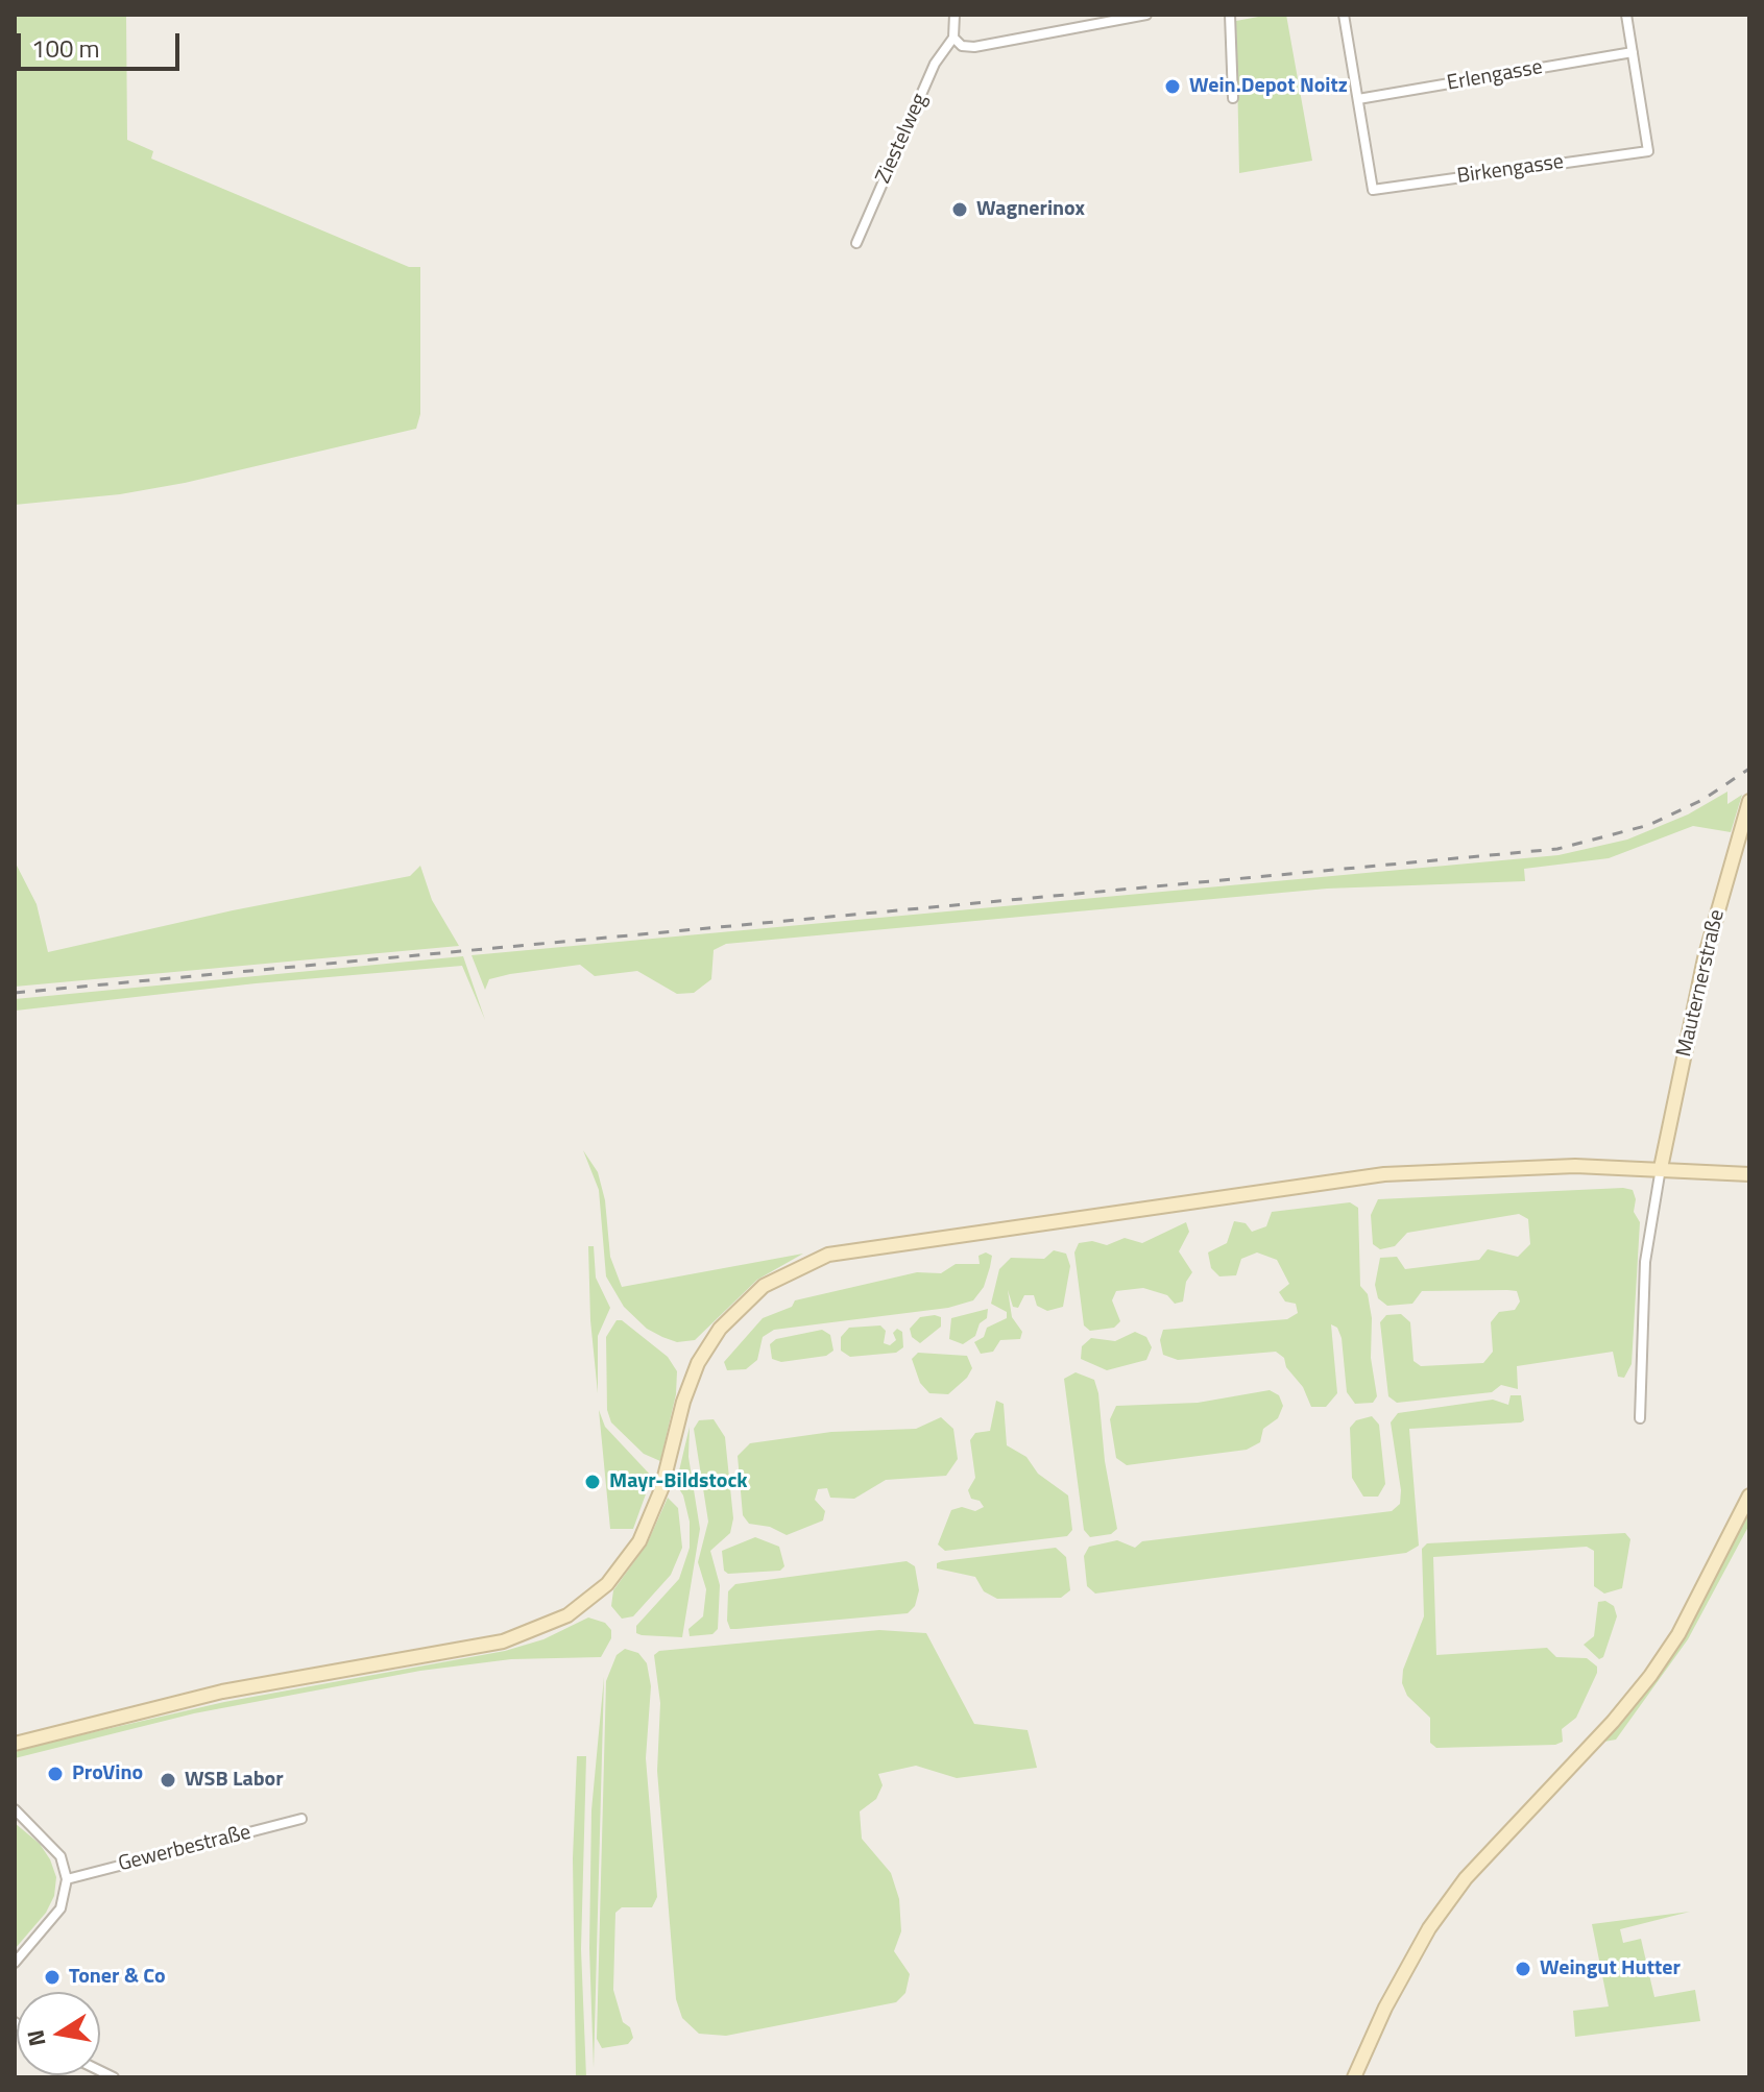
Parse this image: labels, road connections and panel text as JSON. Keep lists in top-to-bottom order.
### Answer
{
  "streets": {
    "main road": ["Mauternerstraße"],
    "street": [
      "Erlengasse",
      "Ziestelweg",
      "Birkengasse",
      "Gewerbestraße"
    ]
  },
  "crossings": [
    ["Erlengasse", "Birkengasse"]
  ],
  "places": [
    "Wein.Depot Noitz",
    "Wagnerinox",
    "Mayr-Bildstock",
    "ProVino",
    "WSB Labor",
    "Weingut Hutter",
    "Toner & Co"
  ],
  "scale_bar": "100 m",
  "north": "left"
}
